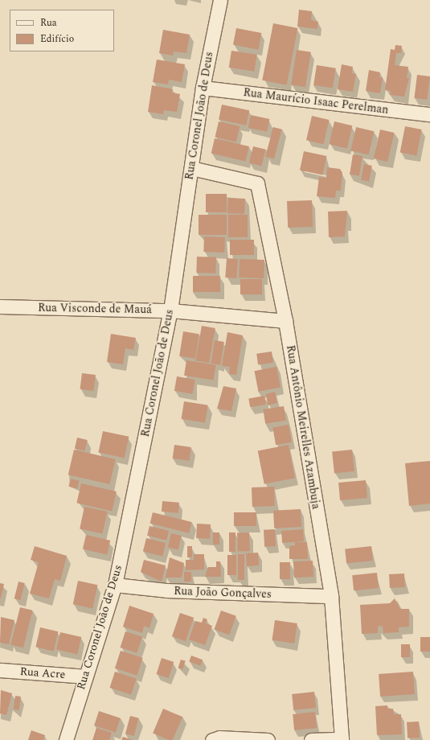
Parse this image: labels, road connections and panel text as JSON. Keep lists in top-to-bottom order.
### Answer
{
  "streets": {
    "street": [
      "Rua Maurício Isaac Perelman",
      "Rua Coronel João de Deus",
      "Rua Visconde de Mauá",
      "Rua Antônio Meirelles Azambuja",
      "Rua João Gonçalves",
      "Rua Acre"
    ]
  },
  "crossings": [
    ["Rua Maurício Isaac Perelman", "Rua Coronel João de Deus"],
    ["Rua Coronel João de Deus", "Rua Visconde de Mauá"],
    ["Rua Coronel João de Deus", "Rua Antônio Meirelles Azambuja"],
    ["Rua Coronel João de Deus", "Rua João Gonçalves"],
    ["Rua Coronel João de Deus", "Rua Acre"],
    ["Rua Visconde de Mauá", "Rua Antônio Meirelles Azambuja"],
    ["Rua Antônio Meirelles Azambuja", "Rua João Gonçalves"]
  ],
  "legend": ["Rua", "Edifício"]
}
